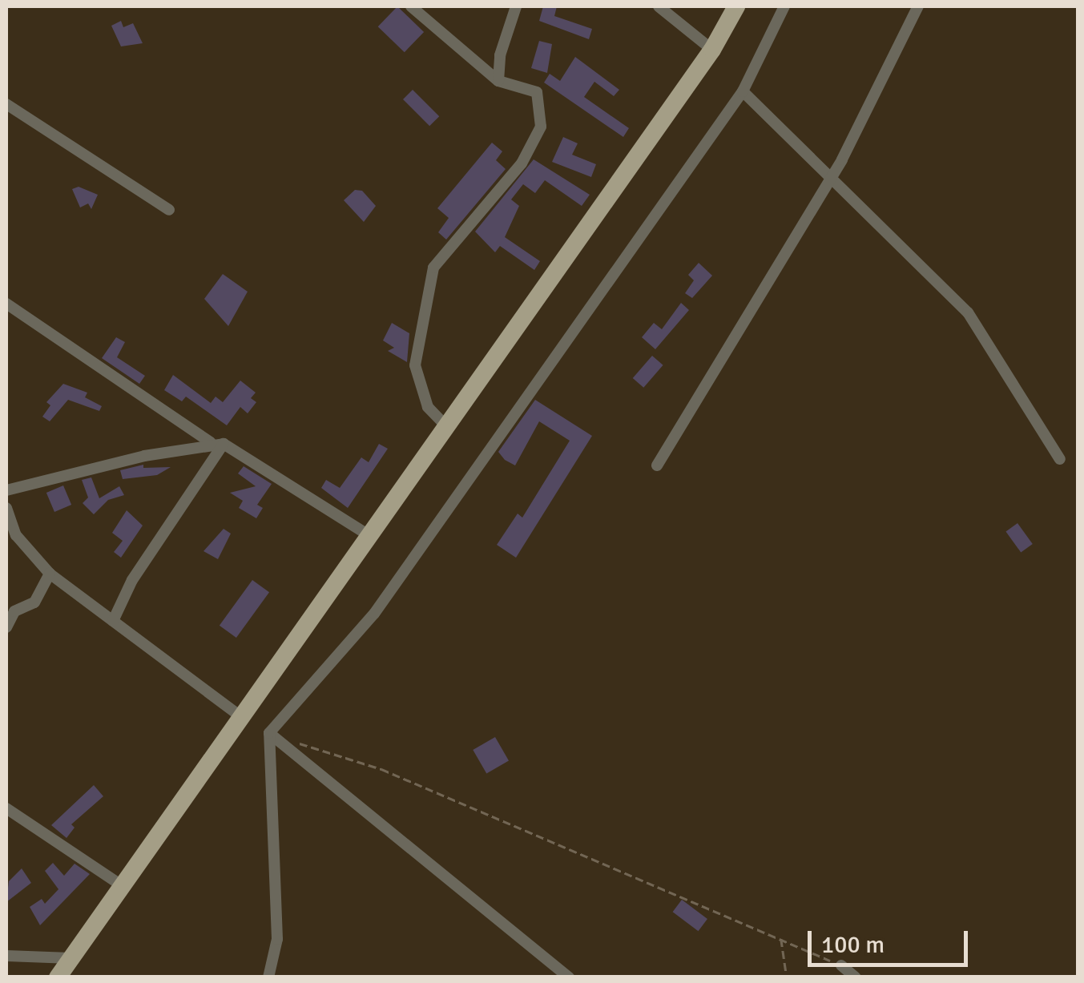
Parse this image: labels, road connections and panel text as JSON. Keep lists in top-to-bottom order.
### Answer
{
  "scale_bar": "100 m"
}
